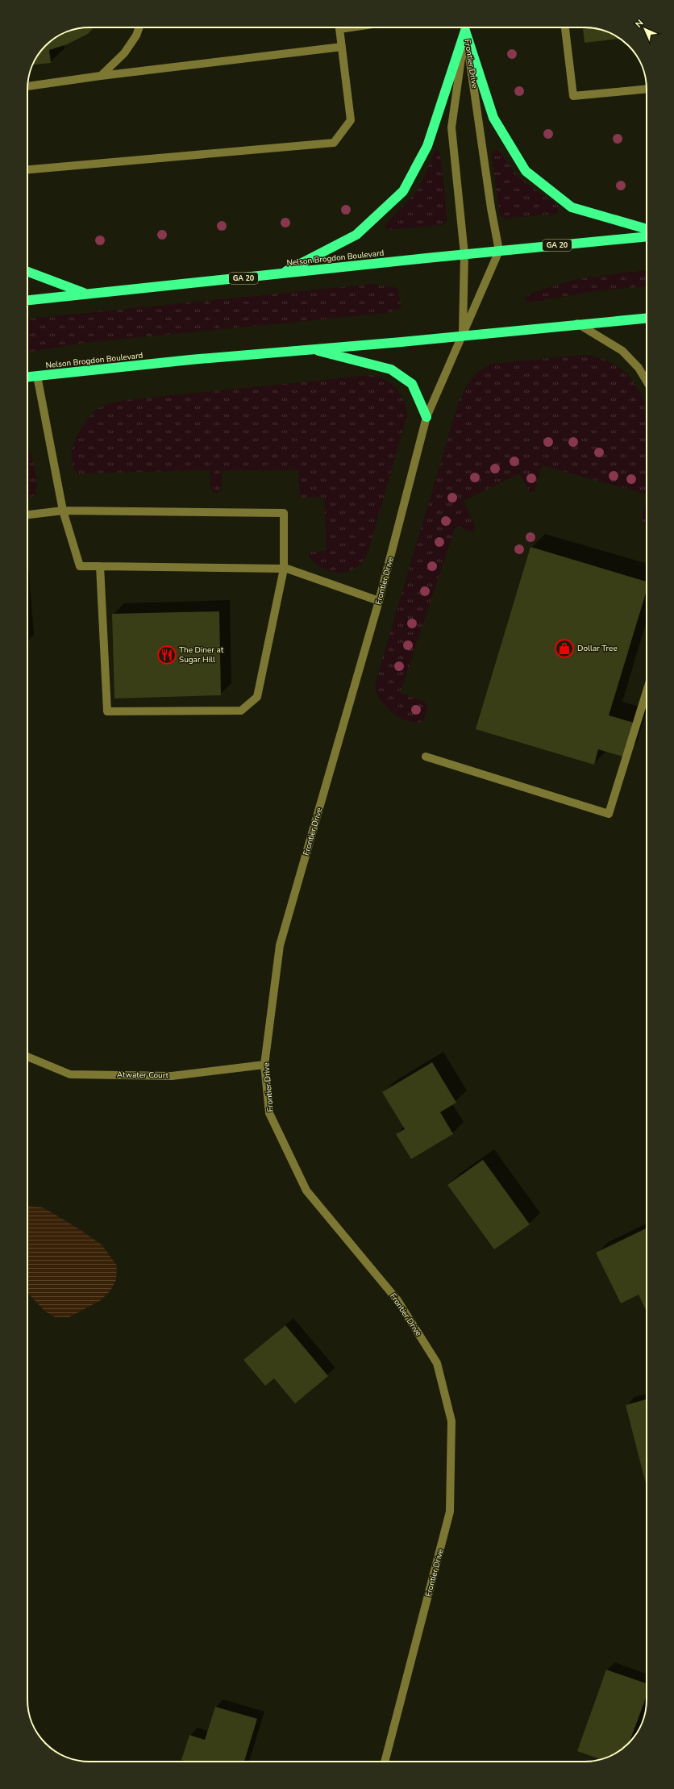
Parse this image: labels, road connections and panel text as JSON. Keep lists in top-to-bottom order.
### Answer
{
  "streets": {
    "highway": ["GA 20", "Nelson Brogdon Boulevard"],
    "street": ["Frontier Drive", "Atwater Court"]
  },
  "crossings": [
    ["Frontier Drive", "Nelson Brogdon Boulevard"],
    ["Frontier Drive", "Atwater Court"]
  ],
  "places": {
    "shop": ["Dollar Tree"],
    "restaurant": ["The Diner at Sugar Hill"]
  },
  "north": "top left"
}
